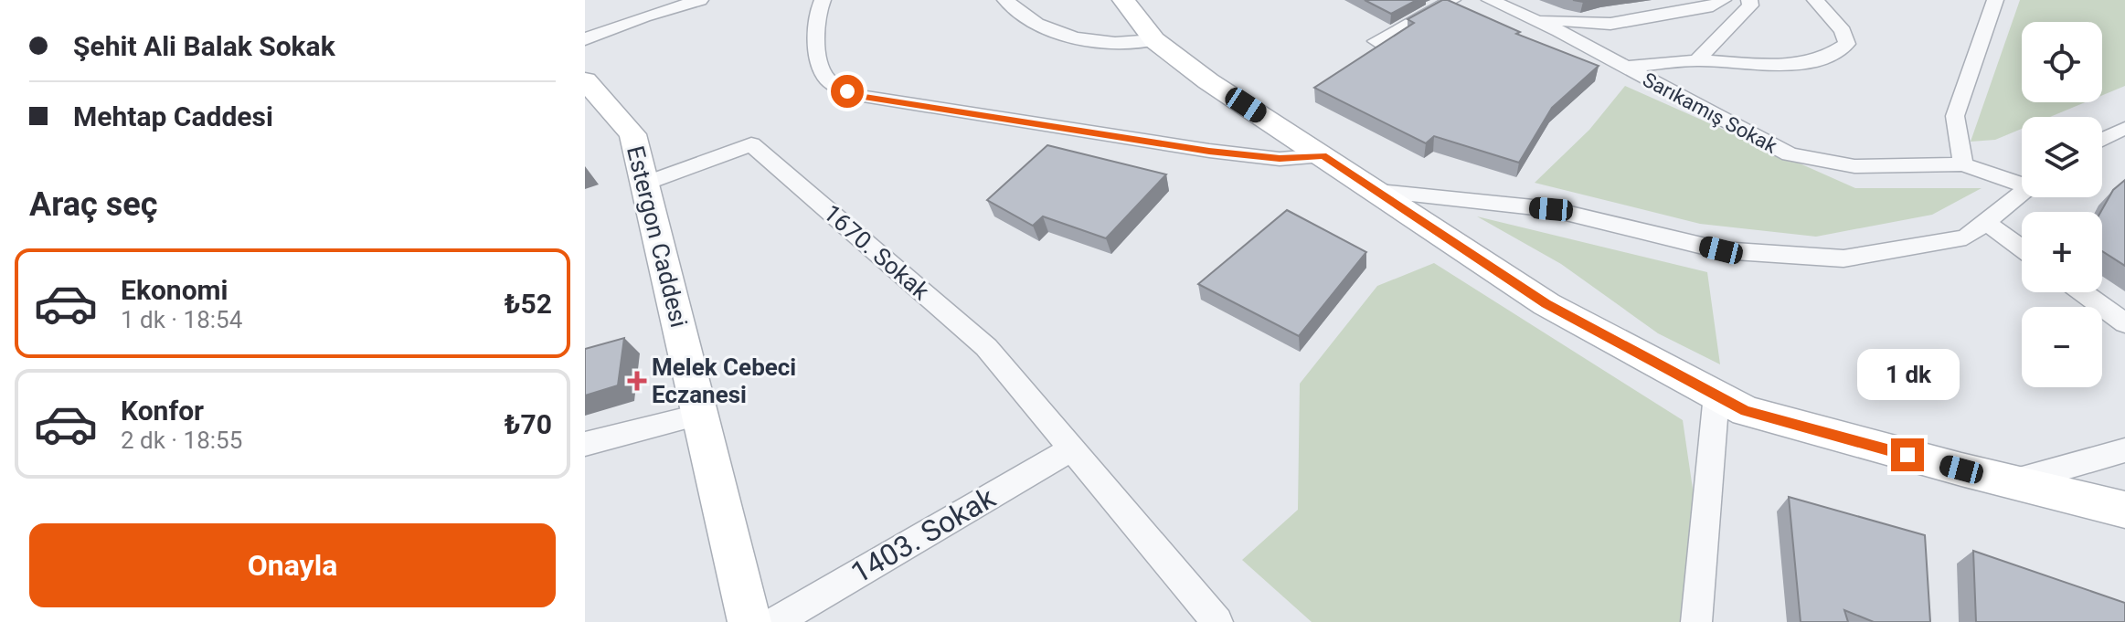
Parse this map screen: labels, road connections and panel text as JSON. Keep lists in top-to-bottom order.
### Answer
{
  "streets": {
    "main road": ["Estergon Caddesi"],
    "street": ["Sarıkamış Sokak", "1670. Sokak", "1403. Sokak"]
  },
  "crossings": [
    ["Estergon Caddesi", "1670. Sokak"],
    ["1670. Sokak", "1403. Sokak"]
  ],
  "places": {
    "health": ["Melek Cebeci Eczanesi"]
  },
  "page": {
    "banner": ["Şehit Ali Balak Sokak", "Mehtap Caddesi"],
    "map_buttons": ["+", "−"],
    "heading": "Araç seç",
    "list": [
      {
        "name": "Ekonomi",
        "note": "1 dk · 18:54",
        "value": "₺52"
      },
      {
        "name": "Konfor",
        "note": "2 dk · 18:55",
        "value": "₺70"
      }
    ],
    "bubble": "1 dk",
    "buttons": "Onayla"
  }
}
